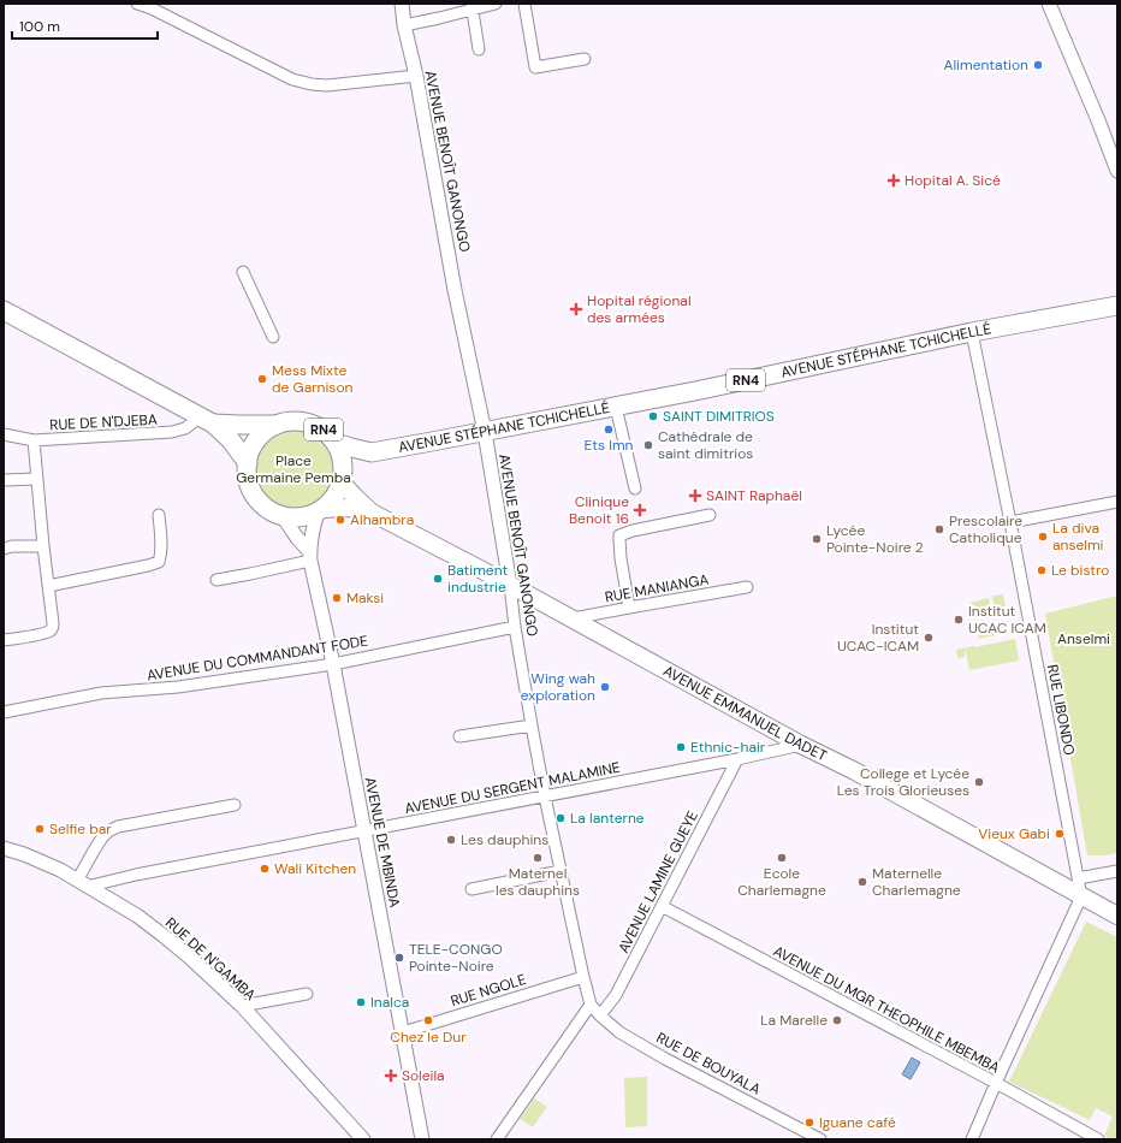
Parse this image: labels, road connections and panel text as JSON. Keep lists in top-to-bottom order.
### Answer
{
  "streets": {
    "highway": ["AVENUE STÉPHANE TCHICHELLÉ", "RN4"],
    "main road": ["AVENUE EMMANUEL DADET"],
    "street": [
      "AVENUE BENOÎT GANONGO",
      "RUE DE N'DJEBA",
      "RUE MANIANGA",
      "AVENUE DU COMMANDANT FODE",
      "RUE LIBONDO",
      "AVENUE DU SERGENT MALAMINE",
      "AVENUE DE MBINDA",
      "AVENUE LAMINE GUEYE",
      "RUE DE N'GAMBA",
      "RUE NGOLE",
      "AVENUE DU MGR THEOPHILE MBEMBA",
      "RUE DE BOUYALA"
    ]
  },
  "crossings": [
    ["AVENUE BENOÎT GANONGO", "AVENUE STÉPHANE TCHICHELLÉ"],
    ["AVENUE BENOÎT GANONGO", "AVENUE DU COMMANDANT FODE"],
    ["AVENUE BENOÎT GANONGO", "AVENUE EMMANUEL DADET"],
    ["AVENUE BENOÎT GANONGO", "AVENUE DU SERGENT MALAMINE"],
    ["AVENUE BENOÎT GANONGO", "RUE NGOLE"],
    ["AVENUE BENOÎT GANONGO", "RUE DE BOUYALA"],
    ["AVENUE STÉPHANE TCHICHELLÉ", "RN4"],
    ["AVENUE STÉPHANE TCHICHELLÉ", "RUE LIBONDO"],
    ["AVENUE STÉPHANE TCHICHELLÉ", "AVENUE EMMANUEL DADET"],
    ["AVENUE STÉPHANE TCHICHELLÉ", "AVENUE DE MBINDA"],
    ["RN4", "RUE DE N'DJEBA"],
    ["RN4", "AVENUE EMMANUEL DADET"],
    ["RN4", "AVENUE DE MBINDA"],
    ["RUE MANIANGA", "AVENUE EMMANUEL DADET"],
    ["AVENUE DU COMMANDANT FODE", "AVENUE DE MBINDA"],
    ["RUE LIBONDO", "AVENUE EMMANUEL DADET"],
    ["AVENUE EMMANUEL DADET", "AVENUE DU SERGENT MALAMINE"],
    ["AVENUE EMMANUEL DADET", "AVENUE DE MBINDA"],
    ["AVENUE DU SERGENT MALAMINE", "AVENUE DE MBINDA"],
    ["AVENUE DU SERGENT MALAMINE", "AVENUE LAMINE GUEYE"],
    ["AVENUE DU SERGENT MALAMINE", "RUE DE N'GAMBA"],
    ["AVENUE DE MBINDA", "RUE NGOLE"],
    ["AVENUE LAMINE GUEYE", "AVENUE DU MGR THEOPHILE MBEMBA"],
    ["AVENUE LAMINE GUEYE", "RUE DE BOUYALA"]
  ],
  "parks": ["Place Germaine Pemba", "Anselmi"],
  "places": {
    "other": [
      "Alimentation",
      "Mess Mixte de Garnison",
      "SAINT DIMITRIOS",
      "Ets lmn",
      "Cathédrale de saint dimitrios",
      "Alhambra",
      "Prescolaire Catholique",
      "La diva anselmi",
      "Lycée Pointe-Noire 2",
      "Le bistro",
      "Batiment industrie",
      "Maksi",
      "Institut UCAC ICAM",
      "Institut UCAC-ICAM",
      "Wing wah exploration",
      "Ethnic-hair",
      "College et Lycée Les Trois Glorieuses",
      "La lanterne",
      "Selfie bar",
      "Vieux Gabi",
      "Les dauphins",
      "Maternel les dauphins",
      "Ecole Charlemagne",
      "Wali Kitchen",
      "Maternelle Charlemagne",
      "TELE-CONGO Pointe-Noire",
      "Inalca",
      "Chez le Dur",
      "La Marelle",
      "Iguane café"
    ],
    "health": [
      "Hopital A. Sicé",
      "Hopital régional des armées",
      "SAINT Raphaël",
      "Clinique Benoit 16",
      "Soleila"
    ]
  },
  "scale_bar": "100 m"
}
